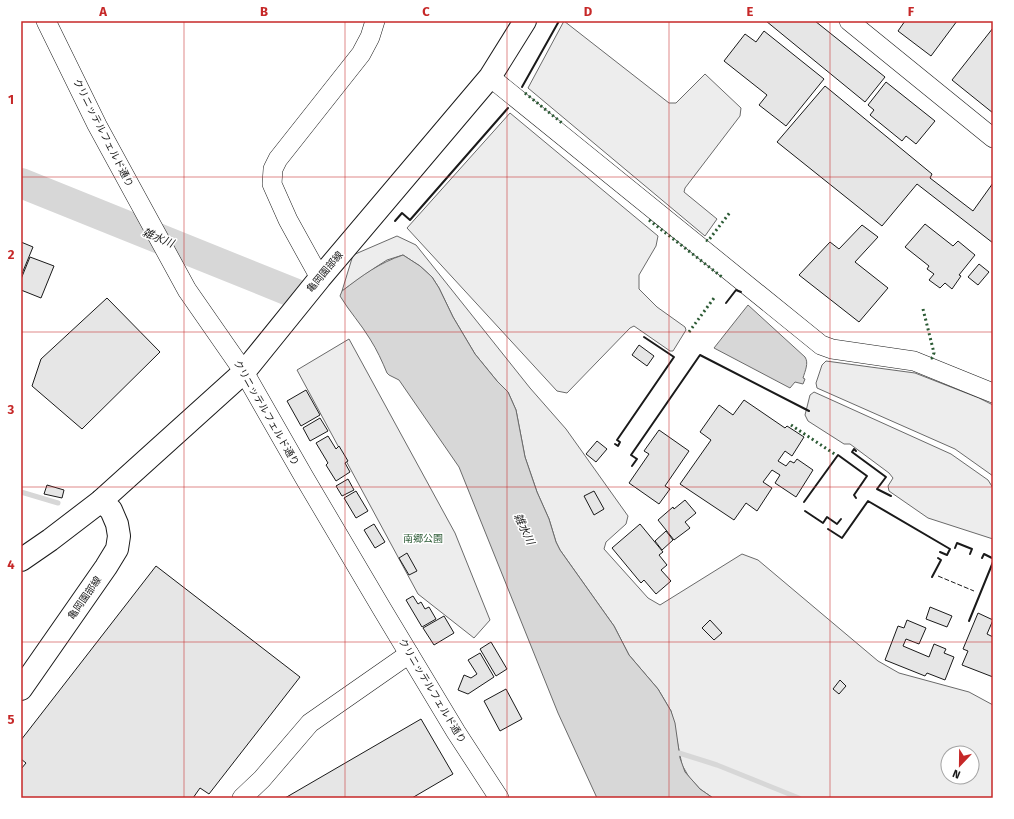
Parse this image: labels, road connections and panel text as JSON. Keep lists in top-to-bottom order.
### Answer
{
  "streets": {
    "main road": ["亀岡園部線"],
    "street": ["クリニッテルフェルド通り"]
  },
  "crossings": [
    ["クリニッテルフェルド通り", "亀岡園部線"]
  ],
  "water": ["雑水川"],
  "parks": ["南郷公園"],
  "north": "bottom",
  "grid": {
    "columns": [
      "A",
      "B",
      "C",
      "D",
      "E",
      "F"
    ],
    "rows": [
      "1",
      "2",
      "3",
      "4",
      "5"
    ]
  }
}
